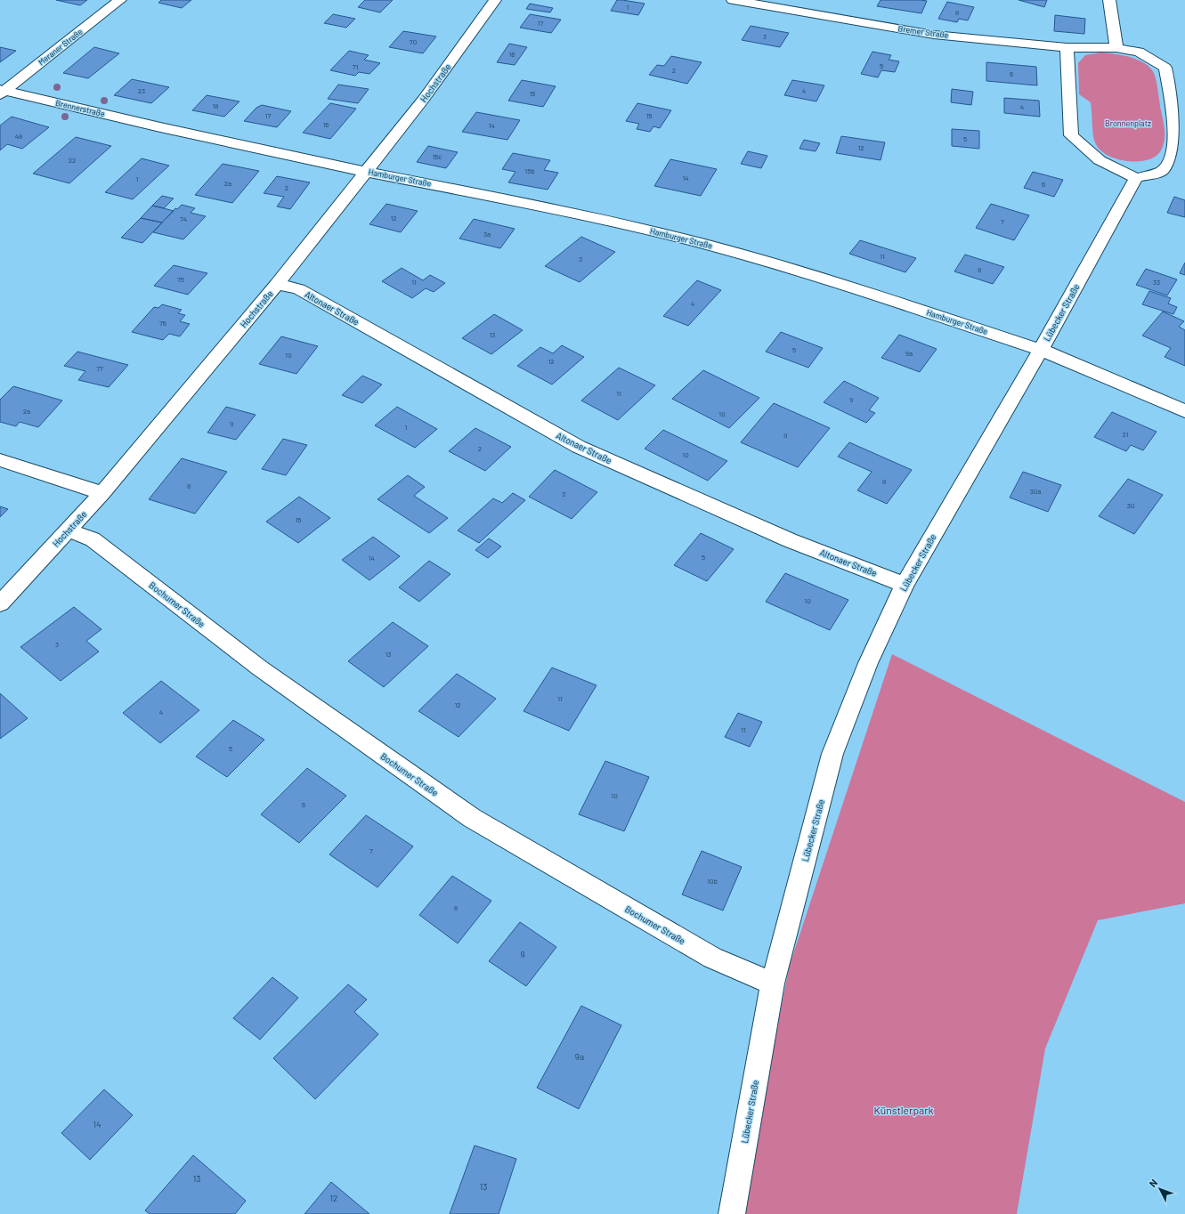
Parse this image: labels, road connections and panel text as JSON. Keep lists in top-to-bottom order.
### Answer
{
  "streets": {
    "street": [
      "Bremer Straße",
      "Meraner Straße",
      "Hochstraße",
      "Brennerstraße",
      "Hamburger Straße",
      "Altonaer Straße",
      "Lübecker Straße",
      "Bochumer Straße"
    ]
  },
  "crossings": [
    ["Meraner Straße", "Brennerstraße"],
    ["Hochstraße", "Hamburger Straße"],
    ["Hochstraße", "Altonaer Straße"],
    ["Hochstraße", "Bochumer Straße"],
    ["Brennerstraße", "Hamburger Straße"],
    ["Hamburger Straße", "Lübecker Straße"],
    ["Altonaer Straße", "Lübecker Straße"],
    ["Lübecker Straße", "Bochumer Straße"]
  ],
  "parks": ["Bronnenplatz", "Künstlerpark"],
  "house_numbers": [
    "1",
    "8",
    "17",
    "3",
    "70",
    "16",
    "5",
    "71",
    "2",
    "6",
    "23",
    "4",
    "15",
    "18",
    "4",
    "17",
    "15",
    "16",
    "14",
    "48",
    "5",
    "12",
    "15c",
    "22",
    "15b",
    "14",
    "1",
    "2a",
    "6",
    "2",
    "12",
    "74",
    "7",
    "3a",
    "11",
    "3",
    "8",
    "75",
    "11",
    "33",
    "4",
    "76",
    "13",
    "5",
    "9a",
    "10",
    "12",
    "77",
    "11",
    "9",
    "2a",
    "10",
    "9",
    "1",
    "31",
    "9",
    "2",
    "10",
    "8",
    "8",
    "30a",
    "3",
    "30",
    "15",
    "5",
    "14",
    "10",
    "3",
    "13",
    "11",
    "12",
    "4",
    "11",
    "5",
    "10",
    "6",
    "7",
    "10b",
    "8",
    "9",
    "9a",
    "14",
    "13",
    "13",
    "12"
  ],
  "north": "top left"
}
